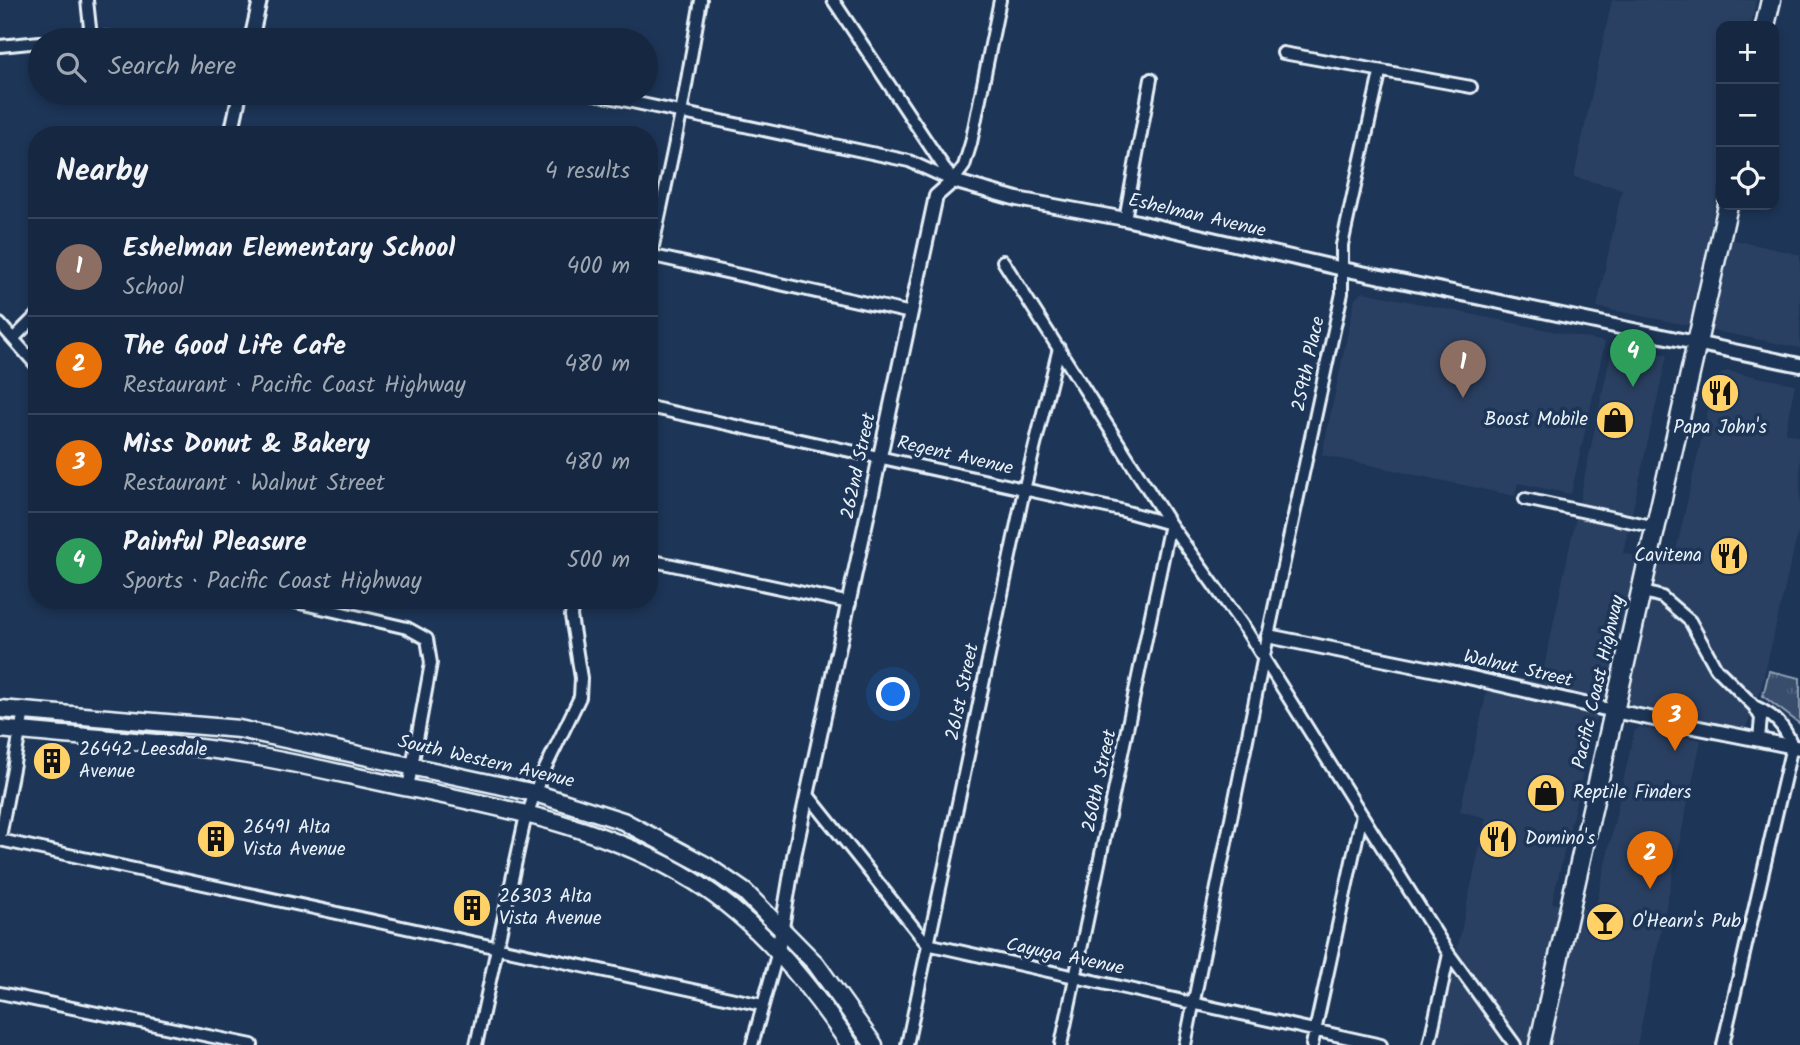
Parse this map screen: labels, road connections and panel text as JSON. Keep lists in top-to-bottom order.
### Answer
{
  "streets": {
    "highway": ["Pacific Coast Highway"],
    "main road": ["South Western Avenue"],
    "street": [
      "Eshelman Avenue",
      "259th Place",
      "Regent Avenue",
      "262nd Street",
      "Walnut Street",
      "261st Street",
      "260th Street",
      "Cayuga Avenue"
    ]
  },
  "crossings": [
    ["Eshelman Avenue", "259th Place"],
    ["Eshelman Avenue", "262nd Street"],
    ["Eshelman Avenue", "Pacific Coast Highway"],
    ["259th Place", "Walnut Street"],
    ["259th Place", "Cayuga Avenue"],
    ["Regent Avenue", "262nd Street"],
    ["Regent Avenue", "261st Street"],
    ["Regent Avenue", "260th Street"],
    ["262nd Street", "South Western Avenue"],
    ["Walnut Street", "Pacific Coast Highway"],
    ["261st Street", "Cayuga Avenue"],
    ["260th Street", "Cayuga Avenue"]
  ],
  "places": {
    "restaurant": ["Papa John's", "Cavitena", "Domino's"],
    "shop": ["Boost Mobile", "Reptile Finders"],
    "building": ["26442 Leesdale Avenue", "26491 Alta Vista Avenue", "26303 Alta Vista Avenue"],
    "bar": ["O'Hearn's Pub"]
  },
  "page": {
    "map_buttons": ["+", "−"],
    "search": "Search here",
    "heading": ["Nearby", "4 results"],
    "list": [
      {
        "mark": "1",
        "name": "Eshelman Elementary School",
        "note": "School",
        "value": "400 m"
      },
      {
        "mark": "2",
        "name": "The Good Life Cafe",
        "note": "Restaurant · Pacific Coast Highway",
        "value": "480 m"
      },
      {
        "mark": "3",
        "name": "Miss Donut & Bakery",
        "note": "Restaurant · Walnut Street",
        "value": "480 m"
      },
      {
        "mark": "4",
        "name": "Painful Pleasure",
        "note": "Sports · Pacific Coast Highway",
        "value": "500 m"
      }
    ],
    "pins": [
      "4",
      "1",
      "3",
      "2"
    ]
  }
}
